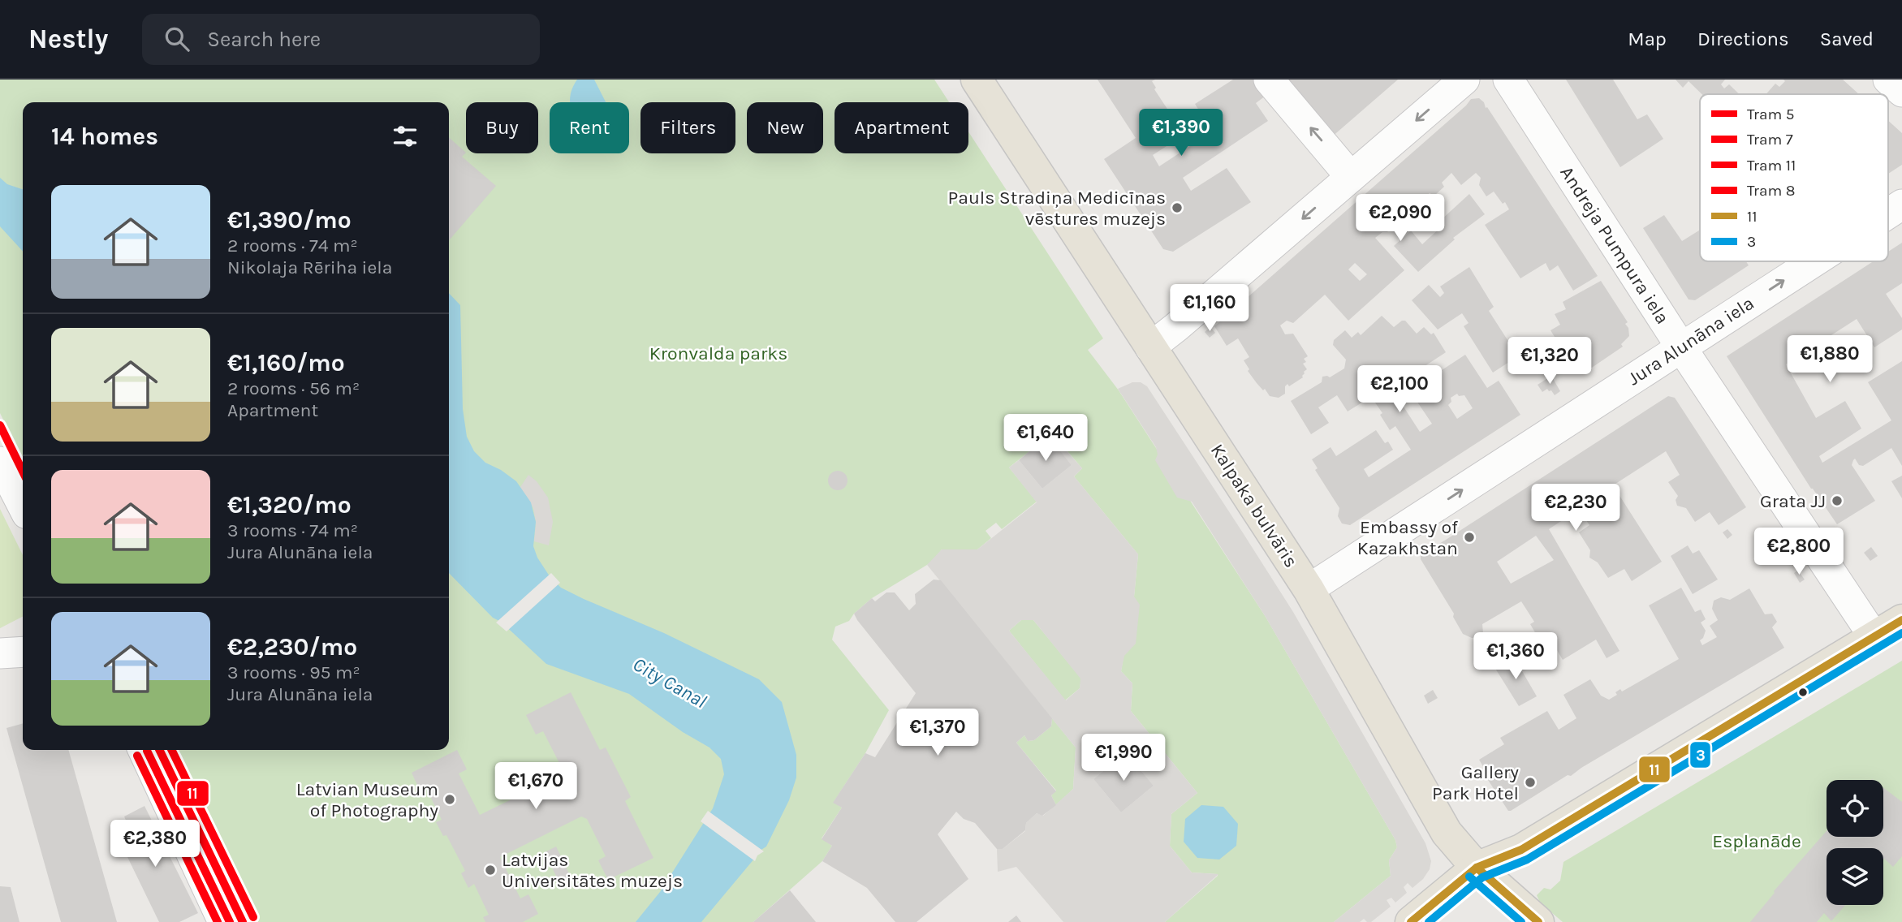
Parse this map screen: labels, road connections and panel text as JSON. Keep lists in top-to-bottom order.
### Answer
{
  "streets": {
    "main road": ["Kalpaka bulvāris"],
    "street": ["Andreja Pumpura iela", "Jura Alunāna iela"]
  },
  "crossings": [
    ["Andreja Pumpura iela", "Jura Alunāna iela"],
    ["Jura Alunāna iela", "Kalpaka bulvāris"]
  ],
  "one_way": ["Jura Alunāna iela"],
  "water": ["City Canal"],
  "parks": ["Kronvalda parks", "Esplanāde"],
  "places": [
    "Pauls Stradiņa Medicīnas vēstures muzejs",
    "Grata JJ",
    "Embassy of Kazakhstan",
    "Gallery Park Hotel",
    "Latvian Museum of Photography",
    "Latvijas Universitātes muzejs"
  ],
  "lines": [
    "tram line 5",
    "transit line 11",
    "transit line 3",
    "tram line 11",
    "tram line 7",
    "tram line 8"
  ],
  "legend": [
    "Tram 5",
    "Tram 7",
    "Tram 11",
    "Tram 8",
    "11",
    "3"
  ],
  "page": {
    "header": "Nestly",
    "search": "Search here",
    "nav": ["Map", "Directions", "Saved"],
    "chip": [
      "Buy",
      "Rent",
      "Filters",
      "New",
      "Apartment"
    ],
    "heading": "14 homes",
    "price": [
      "€1,390",
      "€2,090",
      "€1,160",
      "€1,880",
      "€1,320",
      "€2,100",
      "€1,640",
      "€2,230",
      "€2,800",
      "€1,360",
      "€1,370",
      "€1,990",
      "€1,670",
      "€2,380"
    ],
    "list": [
      {
        "name": "€1,390/mo",
        "note": "2 rooms · 74 m² · Nikolaja Rēriha iela"
      },
      {
        "name": "€1,160/mo",
        "note": "2 rooms · 56 m² · Apartment"
      },
      {
        "name": "€1,320/mo",
        "note": "3 rooms · 74 m² · Jura Alunāna iela"
      },
      {
        "name": "€2,230/mo",
        "note": "3 rooms · 95 m² · Jura Alunāna iela"
      }
    ]
  }
}
